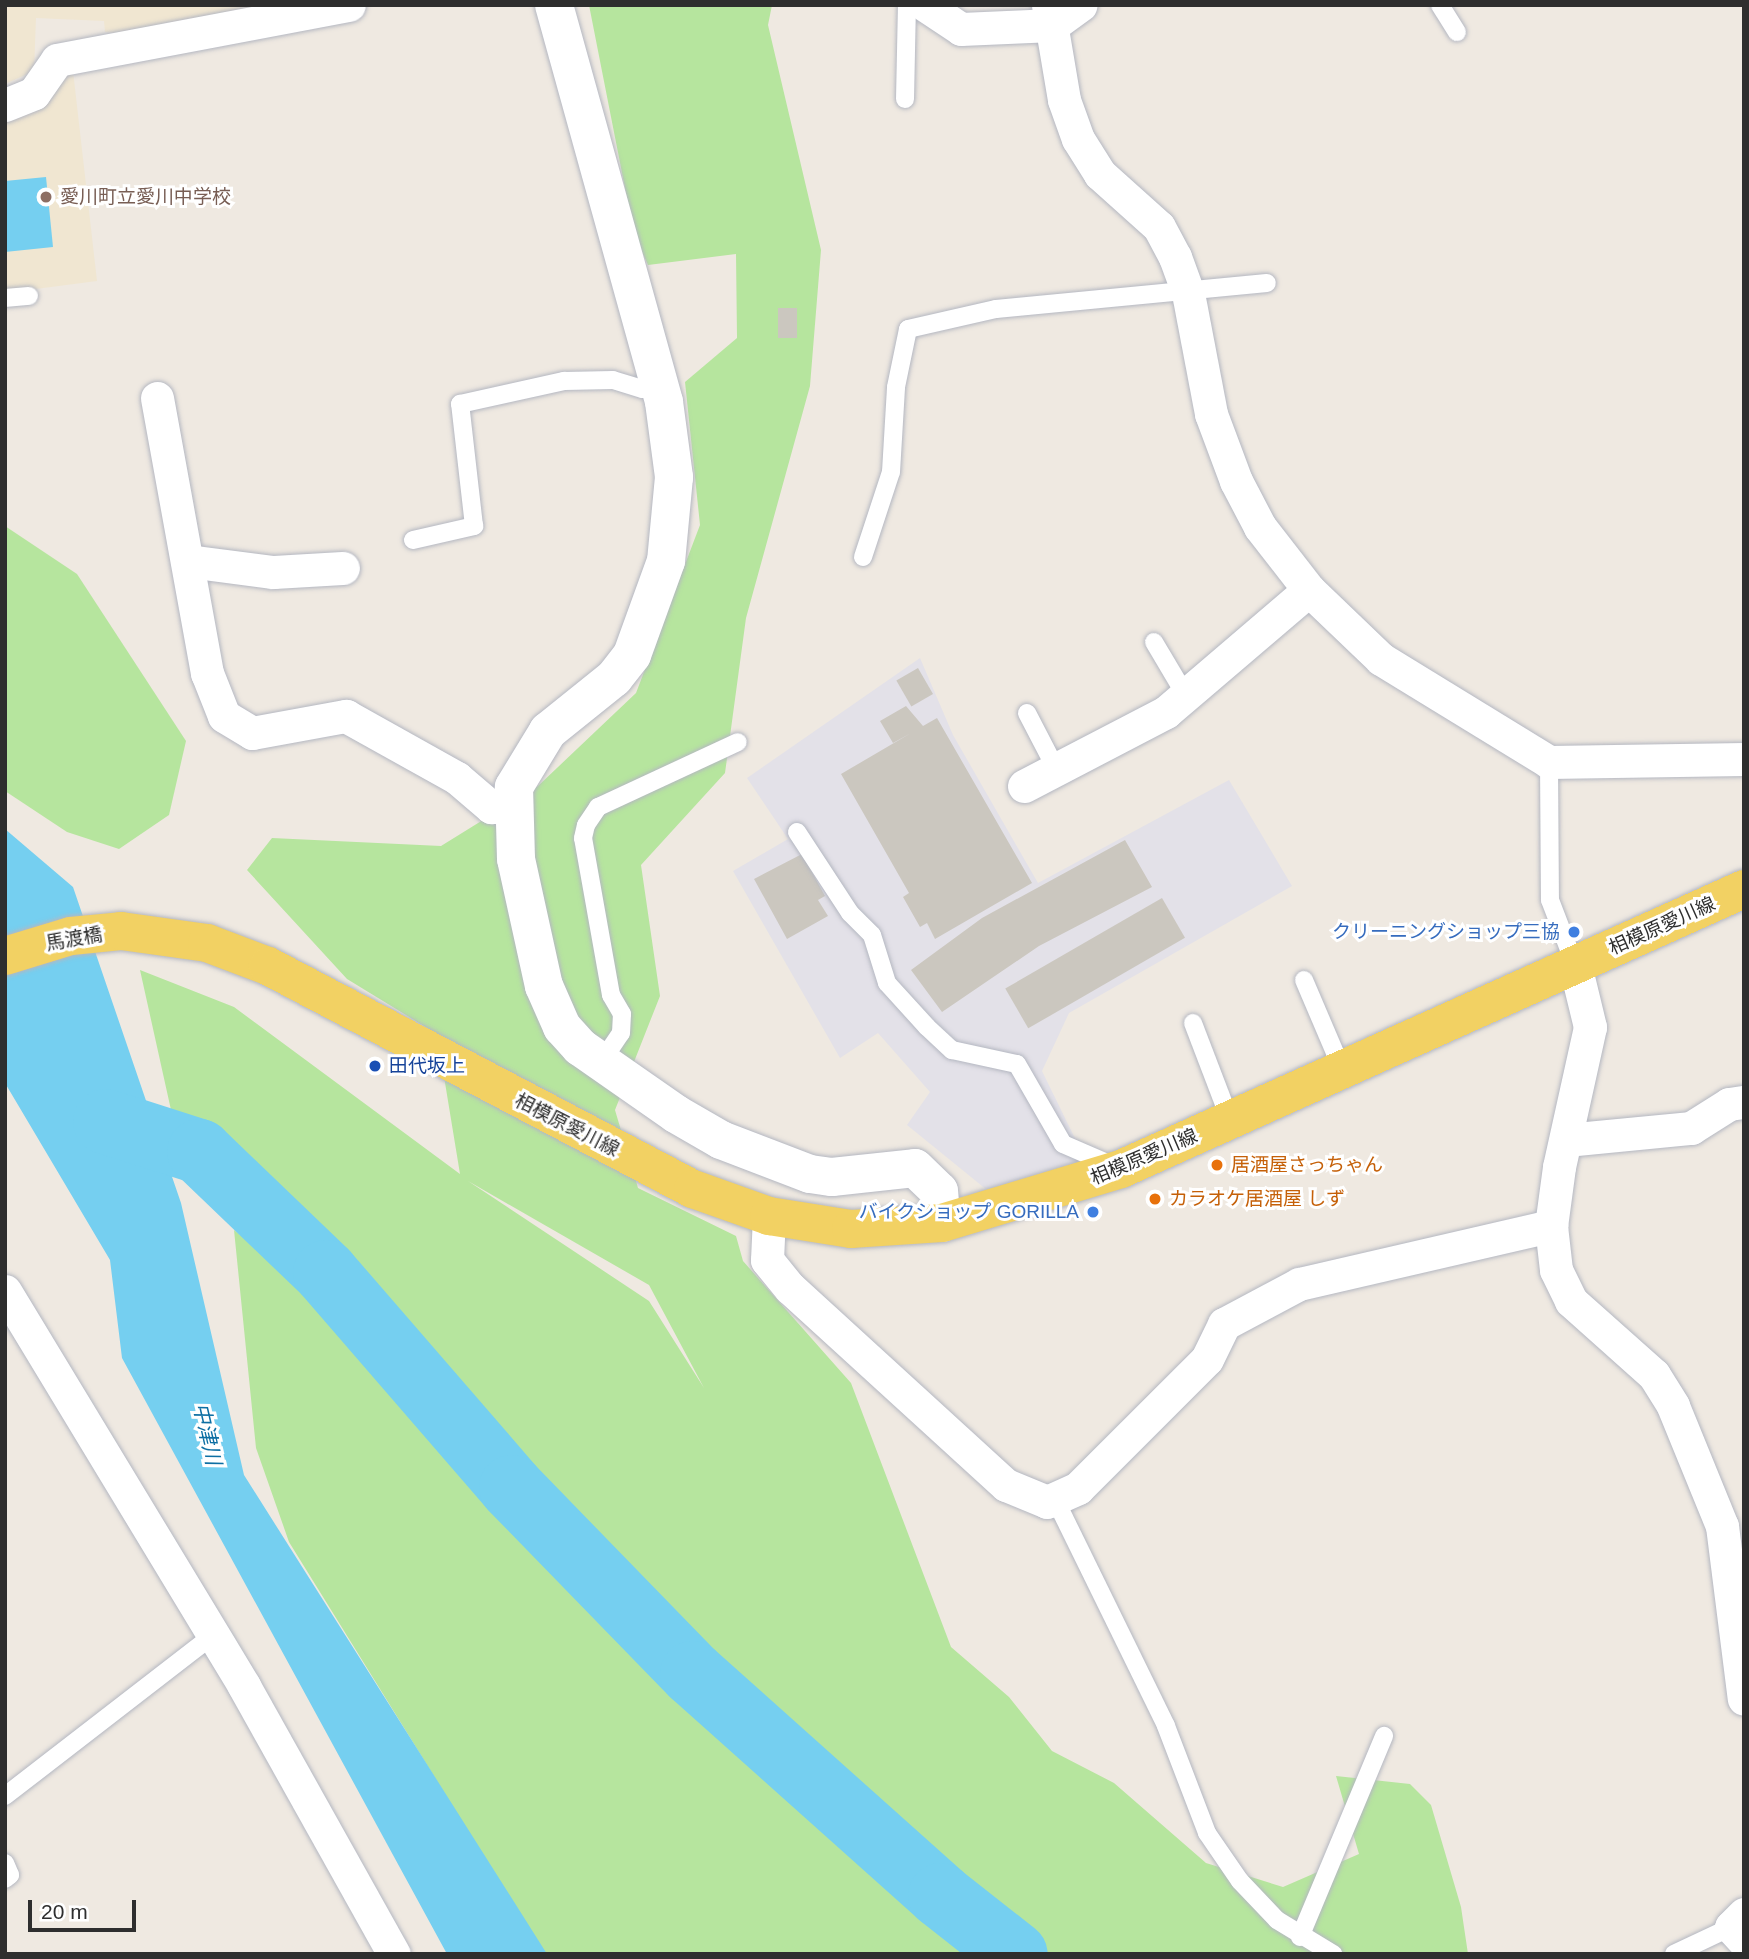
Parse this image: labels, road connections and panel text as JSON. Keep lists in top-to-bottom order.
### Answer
{
  "streets": {
    "main road": ["相模原愛川線", "馬渡橋"]
  },
  "crossings": [
    ["相模原愛川線", "馬渡橋"]
  ],
  "water": ["中津川"],
  "places": [
    "愛川町立愛川中学校",
    "クリーニングショップ三協",
    "田代坂上",
    "居酒屋さっちゃん",
    "カラオケ居酒屋 しず",
    "バイクショップ GORILLA"
  ],
  "scale_bar": "20 m"
}
